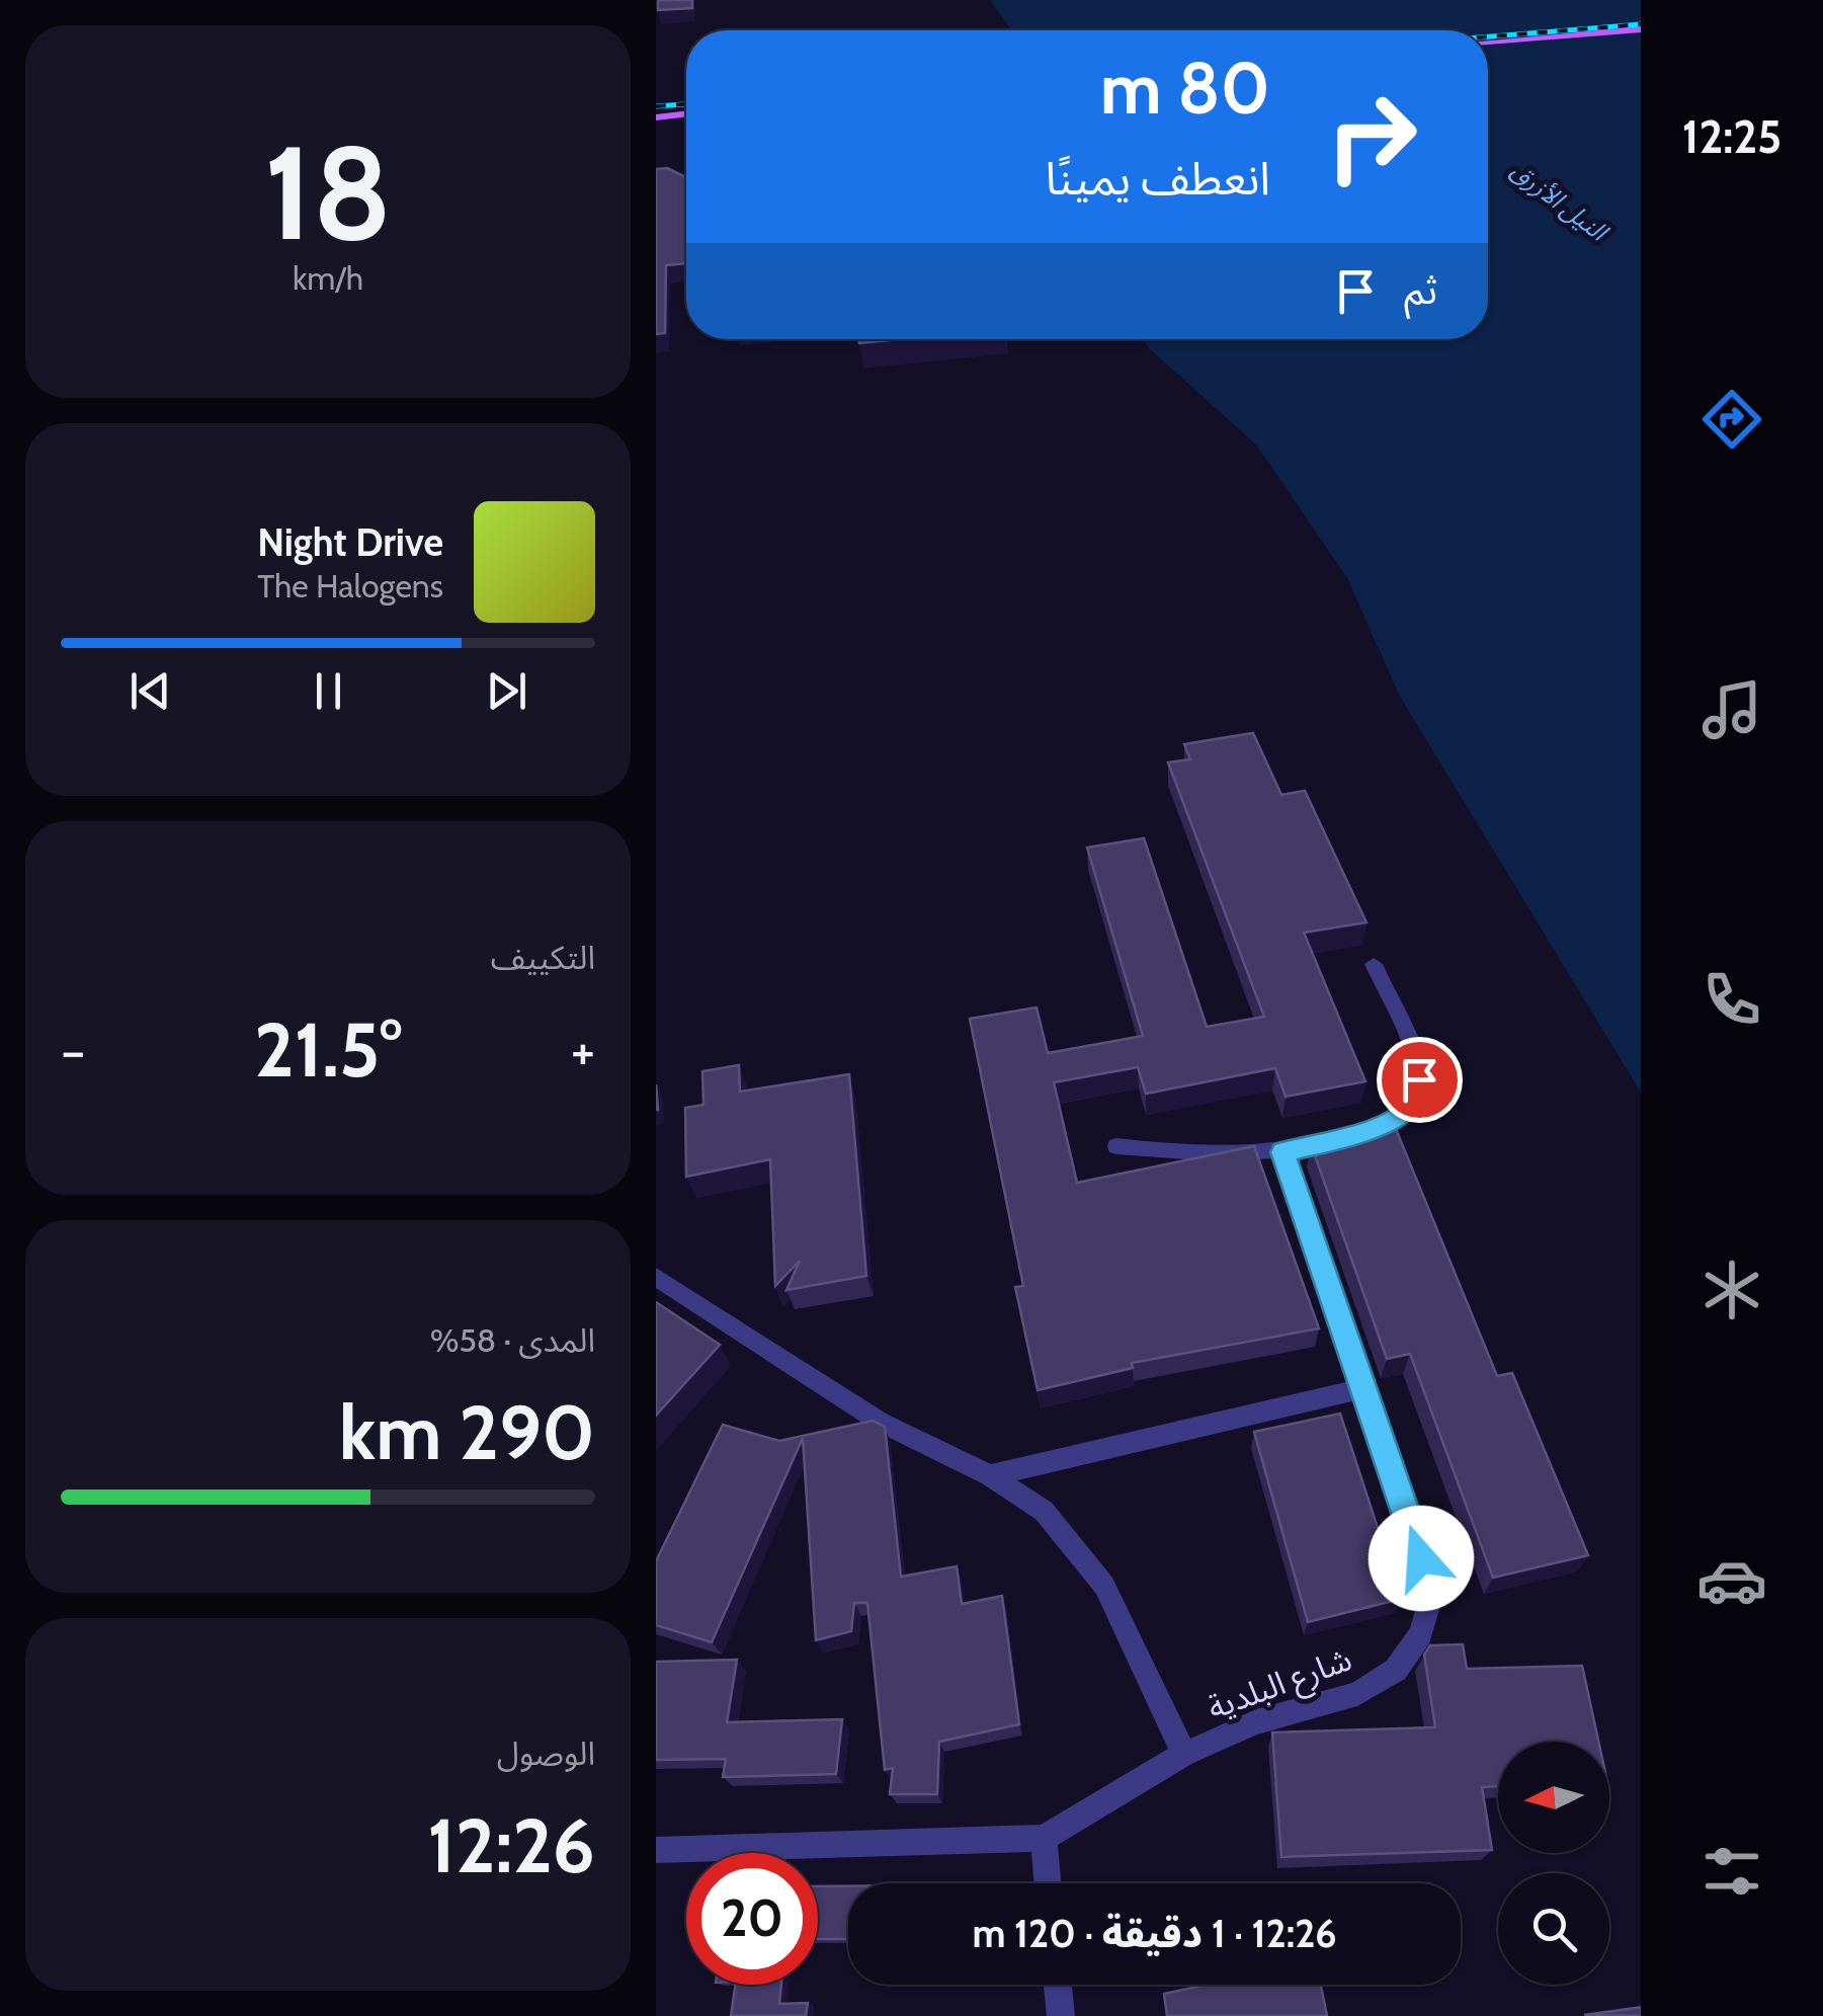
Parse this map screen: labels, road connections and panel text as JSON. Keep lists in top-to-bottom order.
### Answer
{
  "streets": {
    "lane": ["شارع البلدية"]
  },
  "water": ["النيل الأزرق"],
  "north": "left",
  "page": {
    "tabs": "12:25",
    "tile": [
      ["18", "km/h"],
      "التكييف",
      ["المدى · 58%", "290 km"],
      ["الوصول", "12:26"]
    ],
    "turn": ["80 m", "انعطف يمينًا"],
    "then": "ثم",
    "song": ["Night Drive", "The Halogens"],
    "heat": ["−", "21.5°", "+"],
    "limit": "20",
    "trip": "12:26 · 1 دقيقة · 120 m"
  }
}
